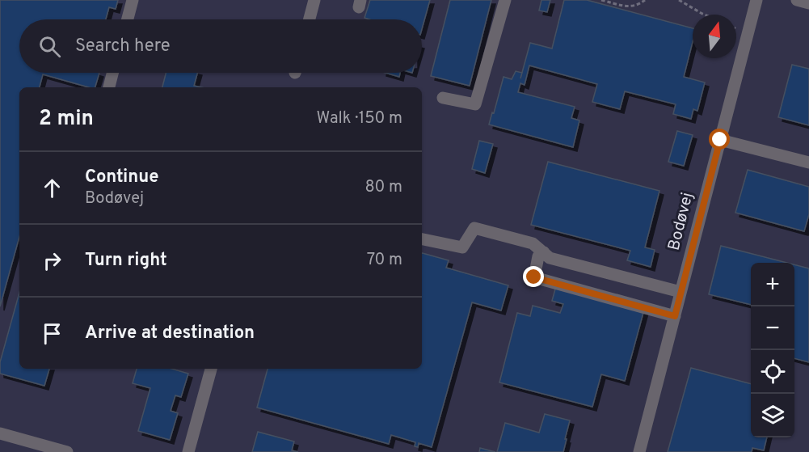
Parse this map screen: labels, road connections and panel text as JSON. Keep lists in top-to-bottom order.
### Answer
{
  "streets": {
    "street": ["Bodøvej"]
  },
  "north": "top",
  "page": {
    "search": "Search here",
    "heading": ["2 min", "Walk · 150 m"],
    "list": [
      ["Continue", "Bodøvej", "80 m"],
      ["Turn right", "70 m"],
      "Arrive at destination"
    ],
    "map_buttons": ["+", "−"]
  }
}
